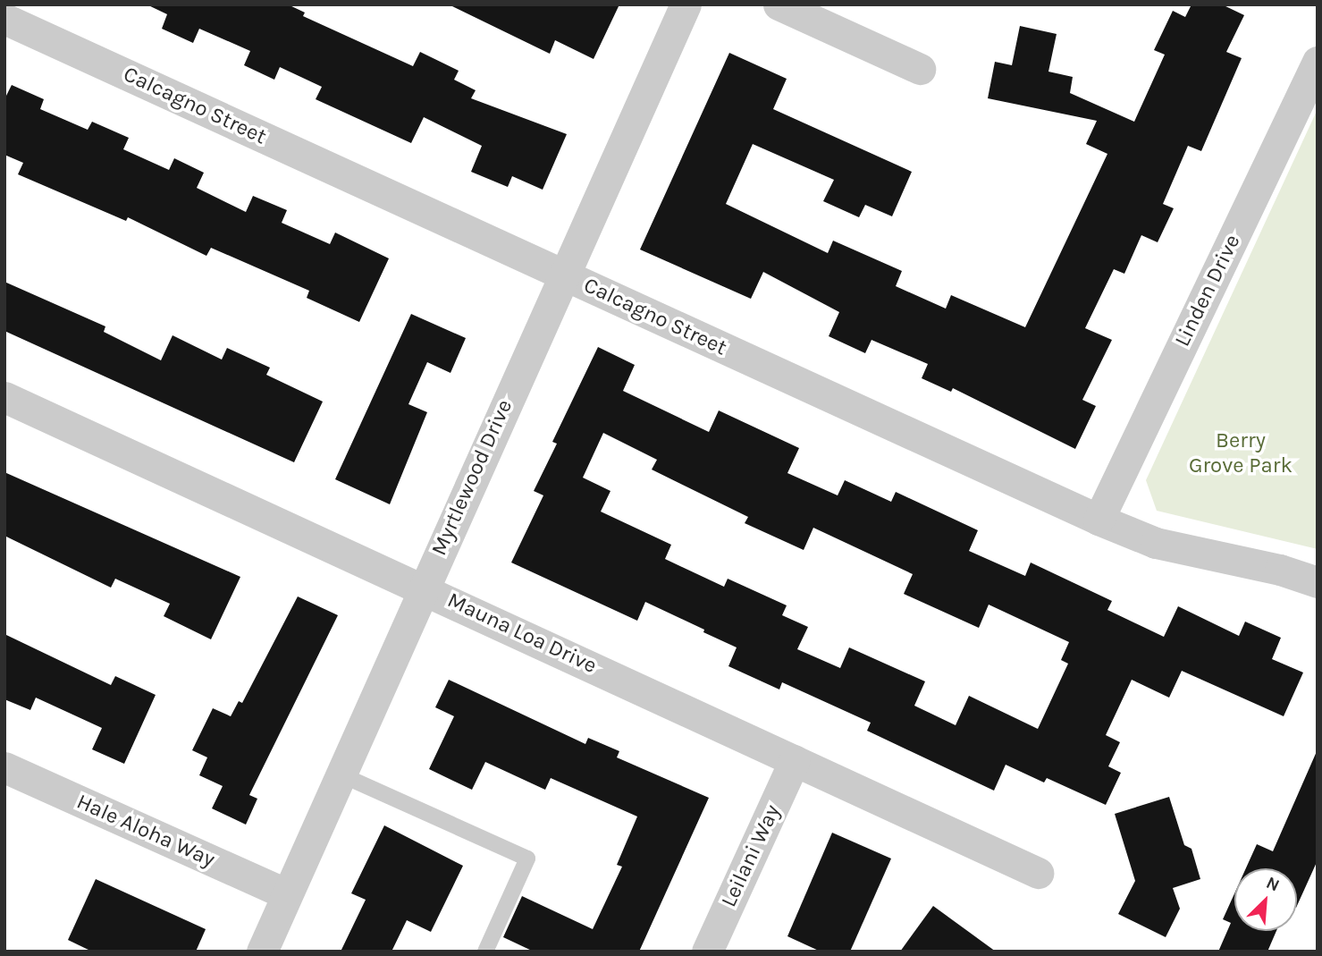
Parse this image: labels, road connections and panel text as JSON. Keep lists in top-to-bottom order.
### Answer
{
  "streets": {
    "street": [
      "Calcagno Street",
      "Linden Drive",
      "Myrtlewood Drive",
      "Mauna Loa Drive",
      "Hale Aloha Way",
      "Leilani Way"
    ]
  },
  "crossings": [
    ["Calcagno Street", "Linden Drive"],
    ["Calcagno Street", "Myrtlewood Drive"],
    ["Myrtlewood Drive", "Mauna Loa Drive"],
    ["Myrtlewood Drive", "Hale Aloha Way"],
    ["Mauna Loa Drive", "Leilani Way"]
  ],
  "parks": ["Berry Grove Park"],
  "north": "top right"
}
